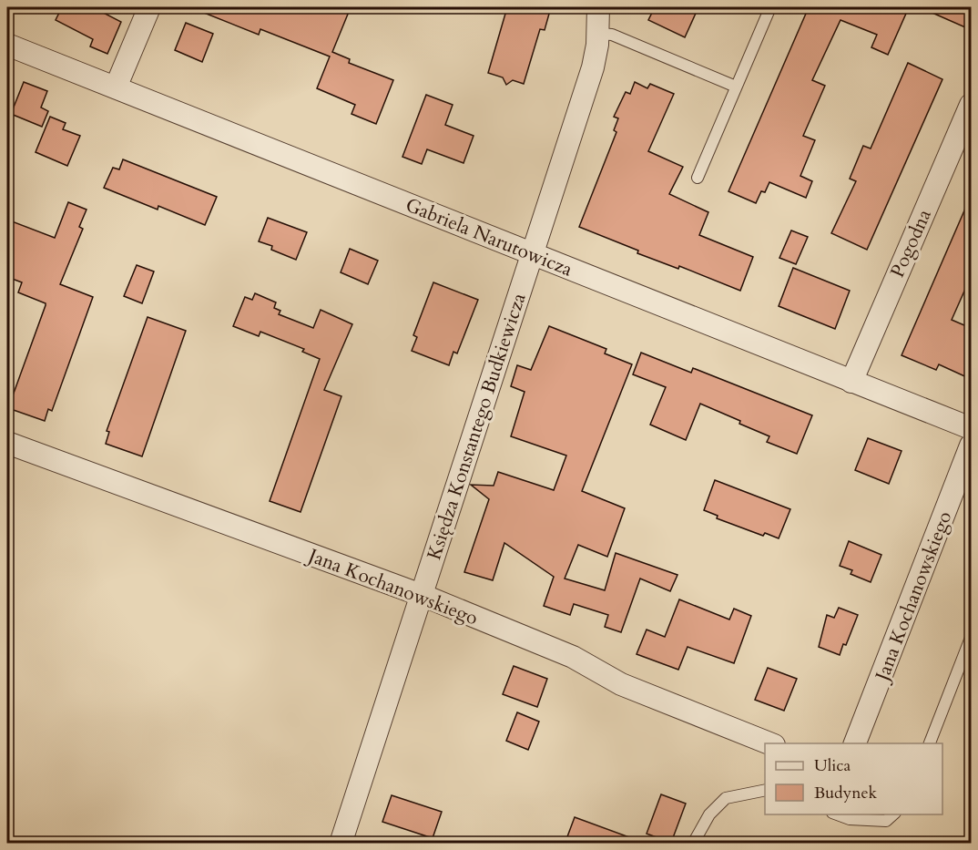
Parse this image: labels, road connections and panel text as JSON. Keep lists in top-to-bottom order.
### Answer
{
  "streets": {
    "street": [
      "Gabriela Narutowicza",
      "Pogodna",
      "Księdza Konstantego Budkiewicza",
      "Jana Kochanowskiego"
    ]
  },
  "crossings": [
    ["Gabriela Narutowicza", "Pogodna"],
    ["Gabriela Narutowicza", "Księdza Konstantego Budkiewicza"],
    ["Księdza Konstantego Budkiewicza", "Jana Kochanowskiego"]
  ],
  "legend": ["Ulica", "Budynek"]
}
